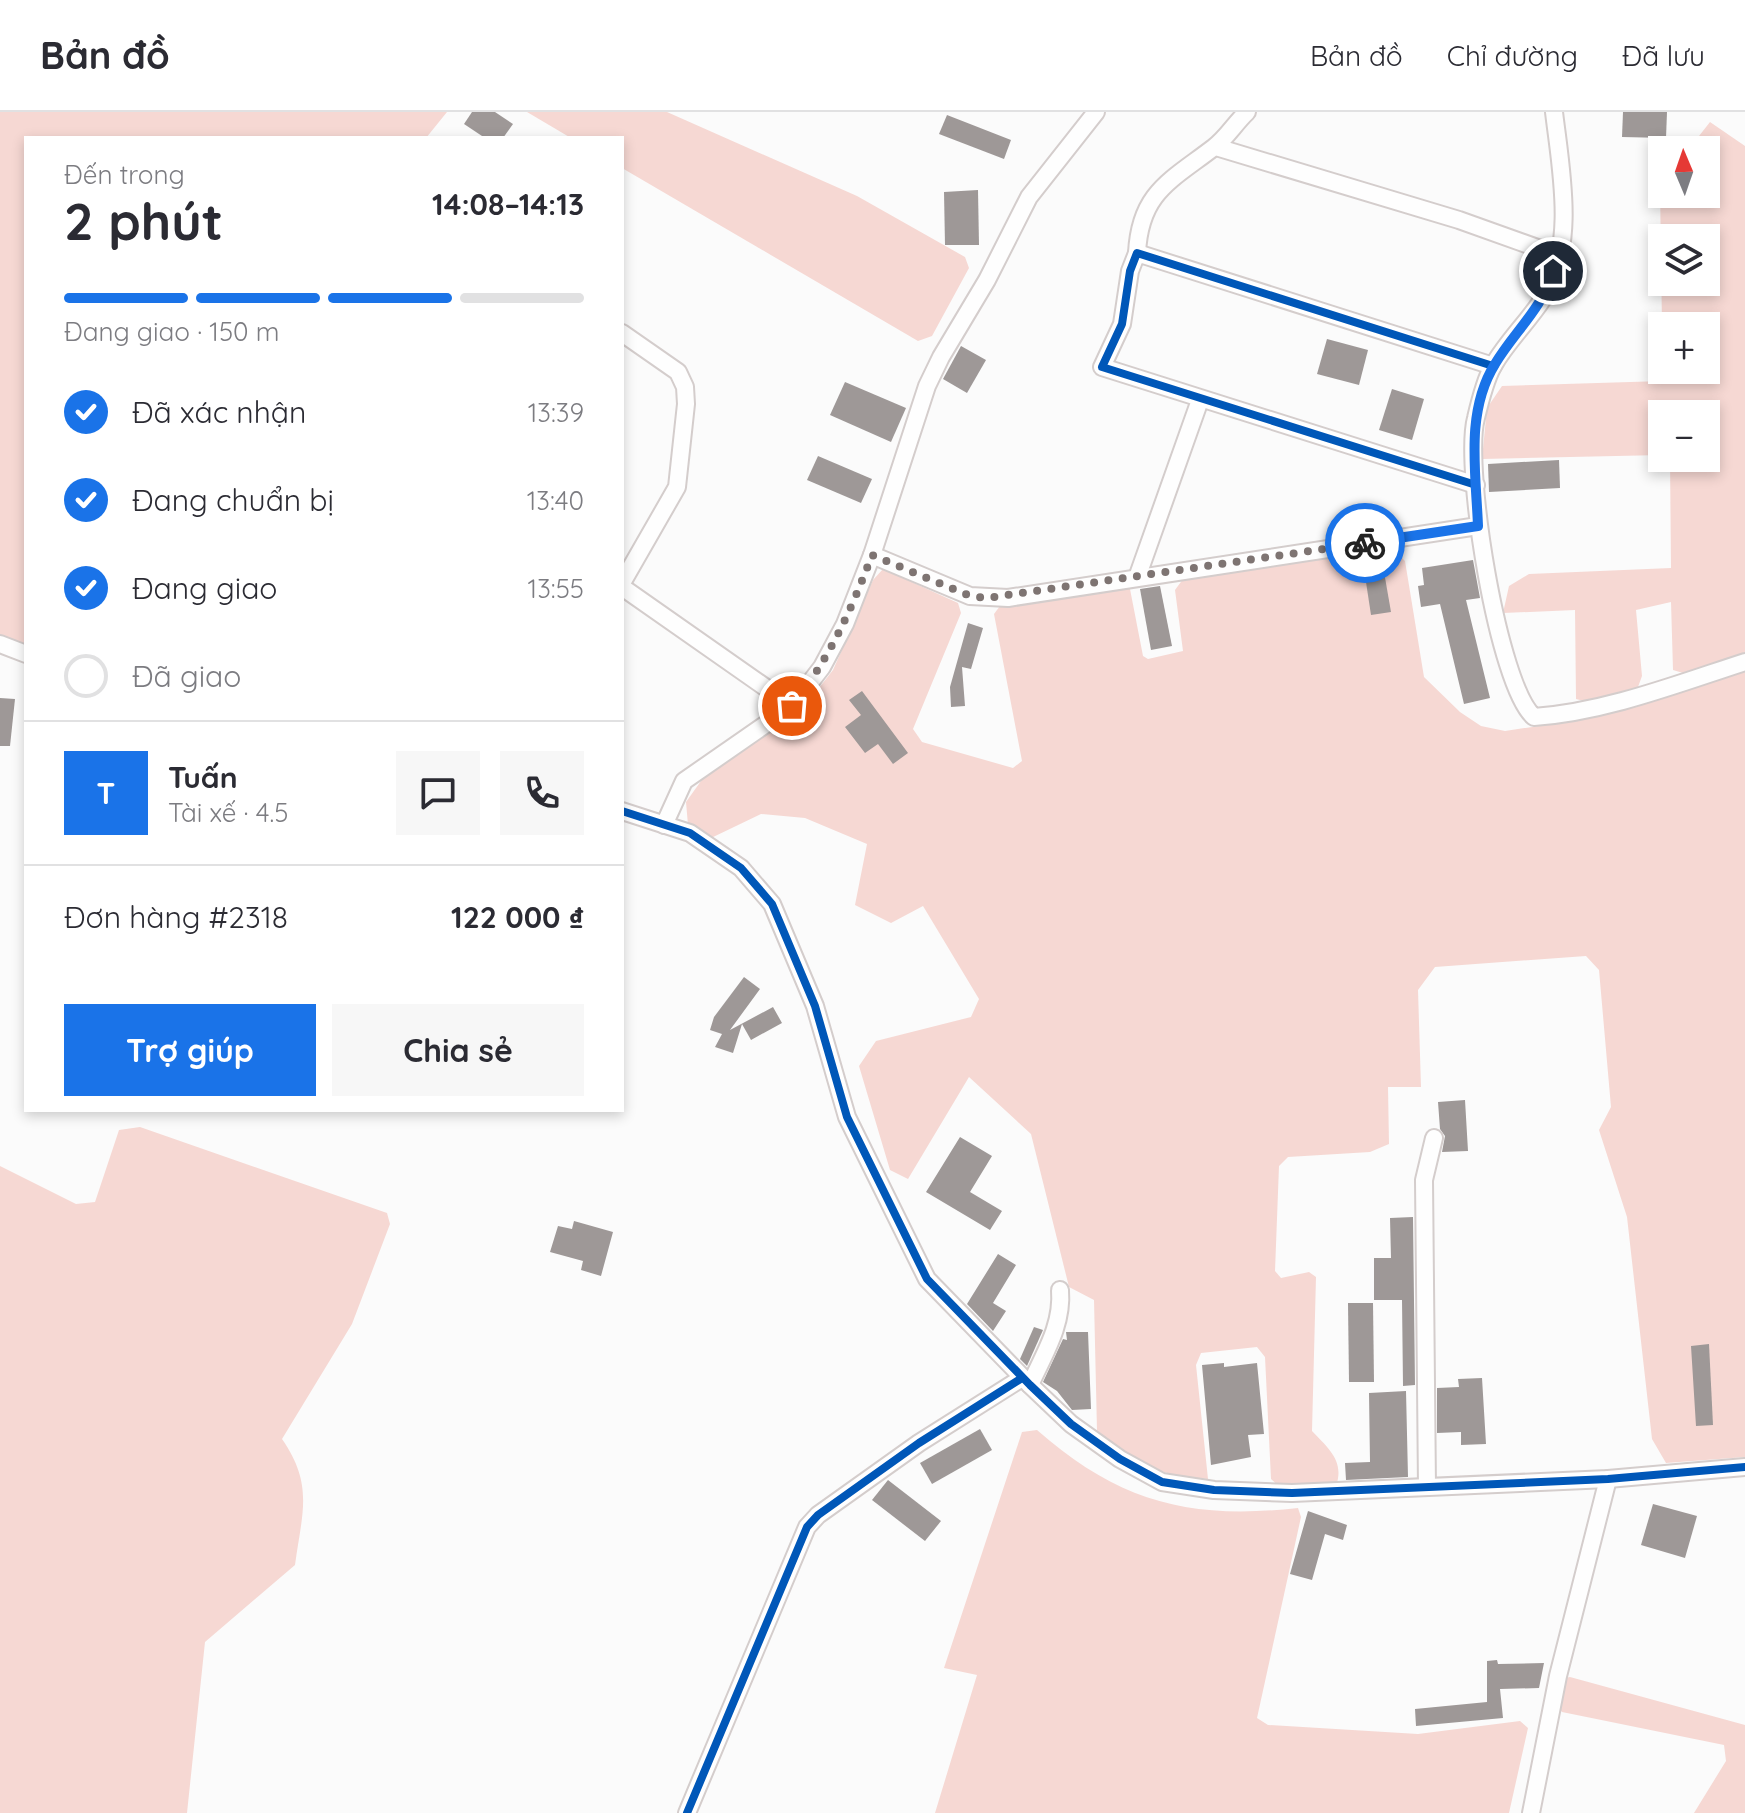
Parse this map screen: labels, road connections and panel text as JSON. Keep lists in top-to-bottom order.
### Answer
{
  "north": "top",
  "page": {
    "header": "Bản đồ",
    "nav": ["Bản đồ", "Chỉ đường", "Đã lưu"],
    "map_buttons": ["+", "−"],
    "heading": ["2 phút", "Đến trong", "14:08–14:13"],
    "panel": [
      "Tuấn",
      "Tài xế · 4.5",
      "Đơn hàng #2318",
      "122 000 ₫"
    ],
    "bar": "Đang giao · 150 m",
    "list": [
      ["Đã xác nhận", "13:39"],
      ["Đang chuẩn bị", "13:40"],
      ["Đang giao", "13:55"],
      "Đã giao"
    ],
    "round": "T",
    "buttons": ["Trợ giúp", "Chia sẻ"]
  }
}
